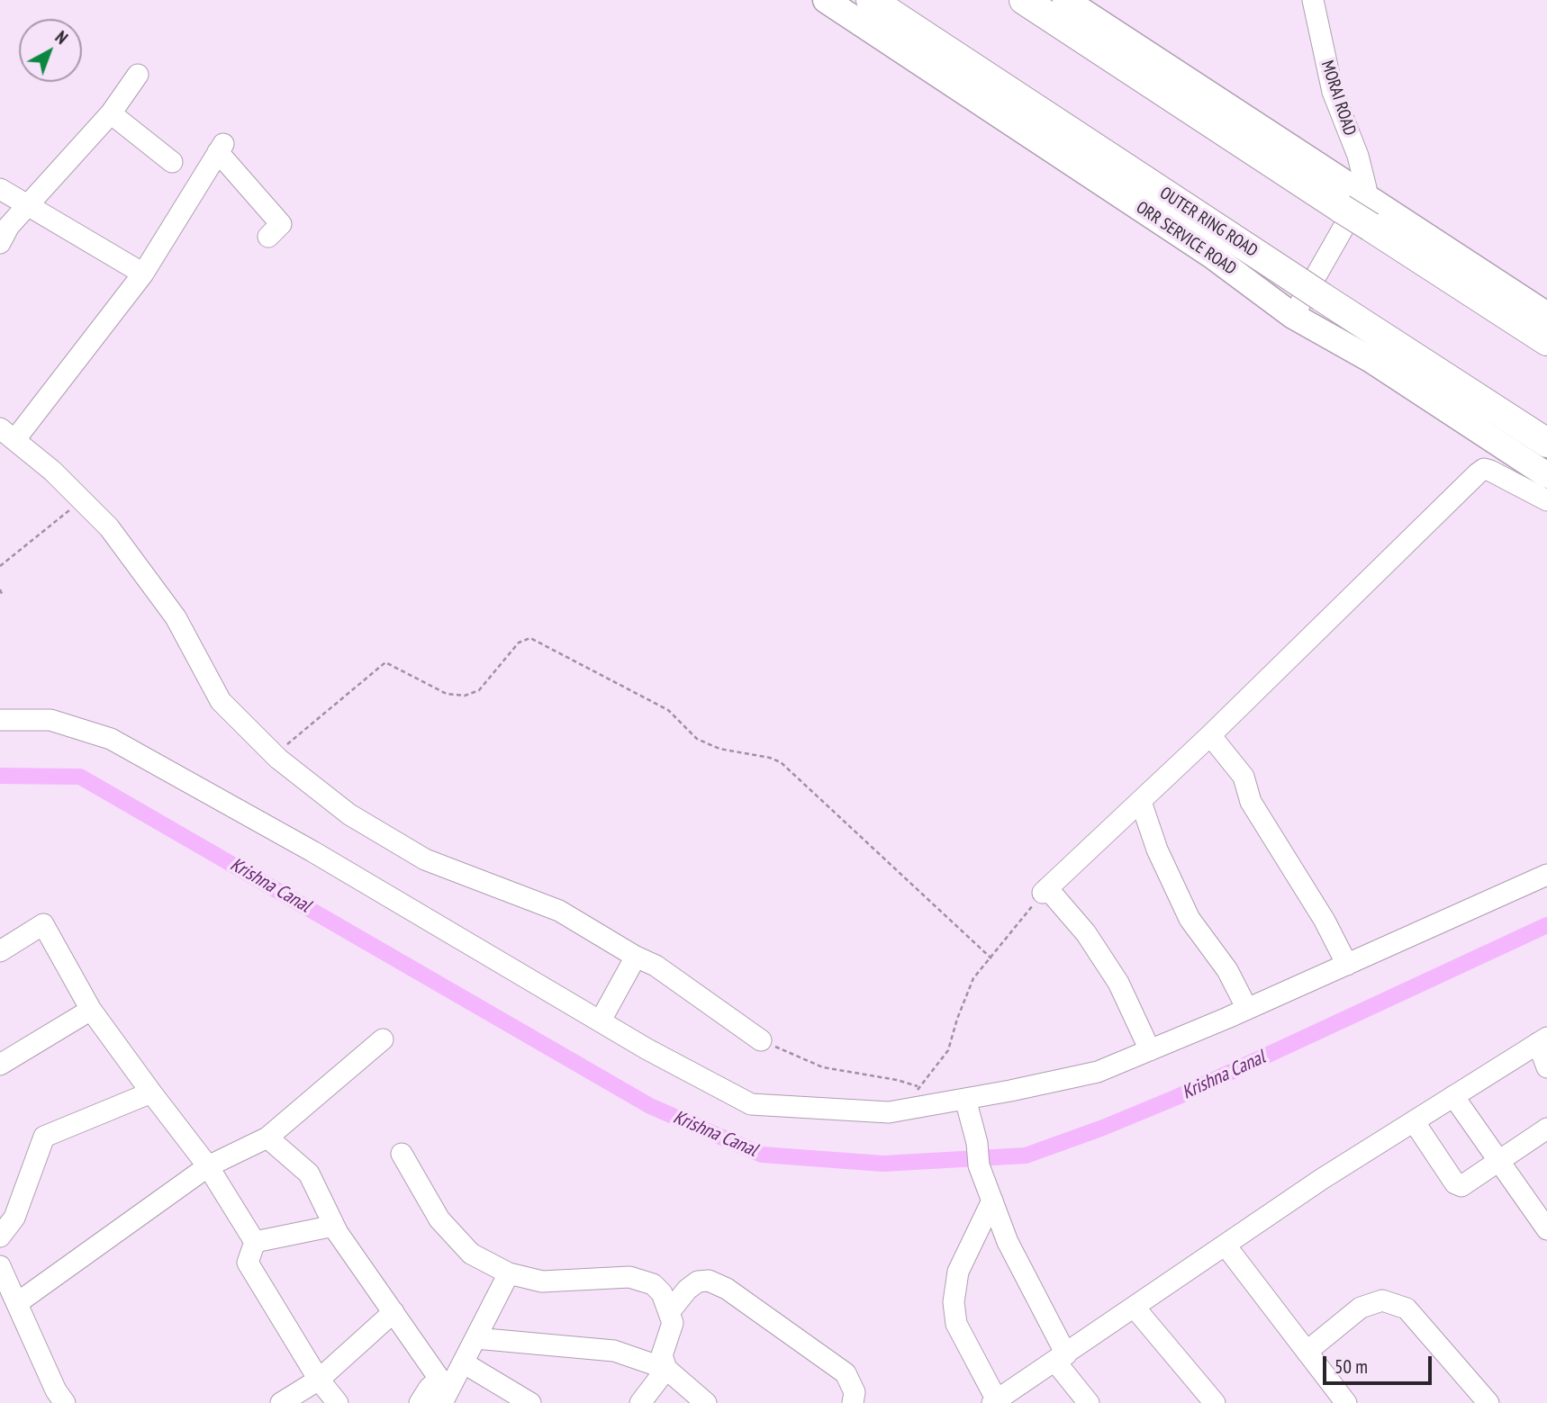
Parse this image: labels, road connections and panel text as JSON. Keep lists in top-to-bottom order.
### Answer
{
  "streets": {
    "highway": ["OUTER RING ROAD"],
    "main road": ["ORR SERVICE ROAD"],
    "street": ["MORAI ROAD"]
  },
  "water": ["Krishna Canal"],
  "scale_bar": "50 m",
  "north": "top right"
}
